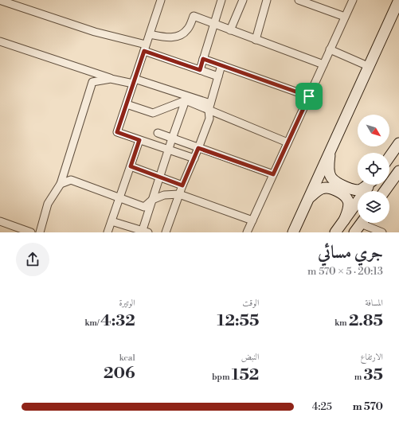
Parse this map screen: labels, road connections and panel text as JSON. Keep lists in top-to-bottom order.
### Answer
{
  "north": "bottom right",
  "page": {
    "heading": ["جري مسائي", "20:13 · 5 × 570 m"],
    "stats": [
      ["المسافة", "2.85 km"],
      ["الوقت", "12:55"],
      ["الوتيرة", "4:32 /km"],
      ["الارتفاع", "35 m"],
      ["النبض", "152 bpm"],
      ["kcal", "206"]
    ],
    "list": [
      {
        "name": "570 m",
        "note": "4:25"
      }
    ]
  }
}
